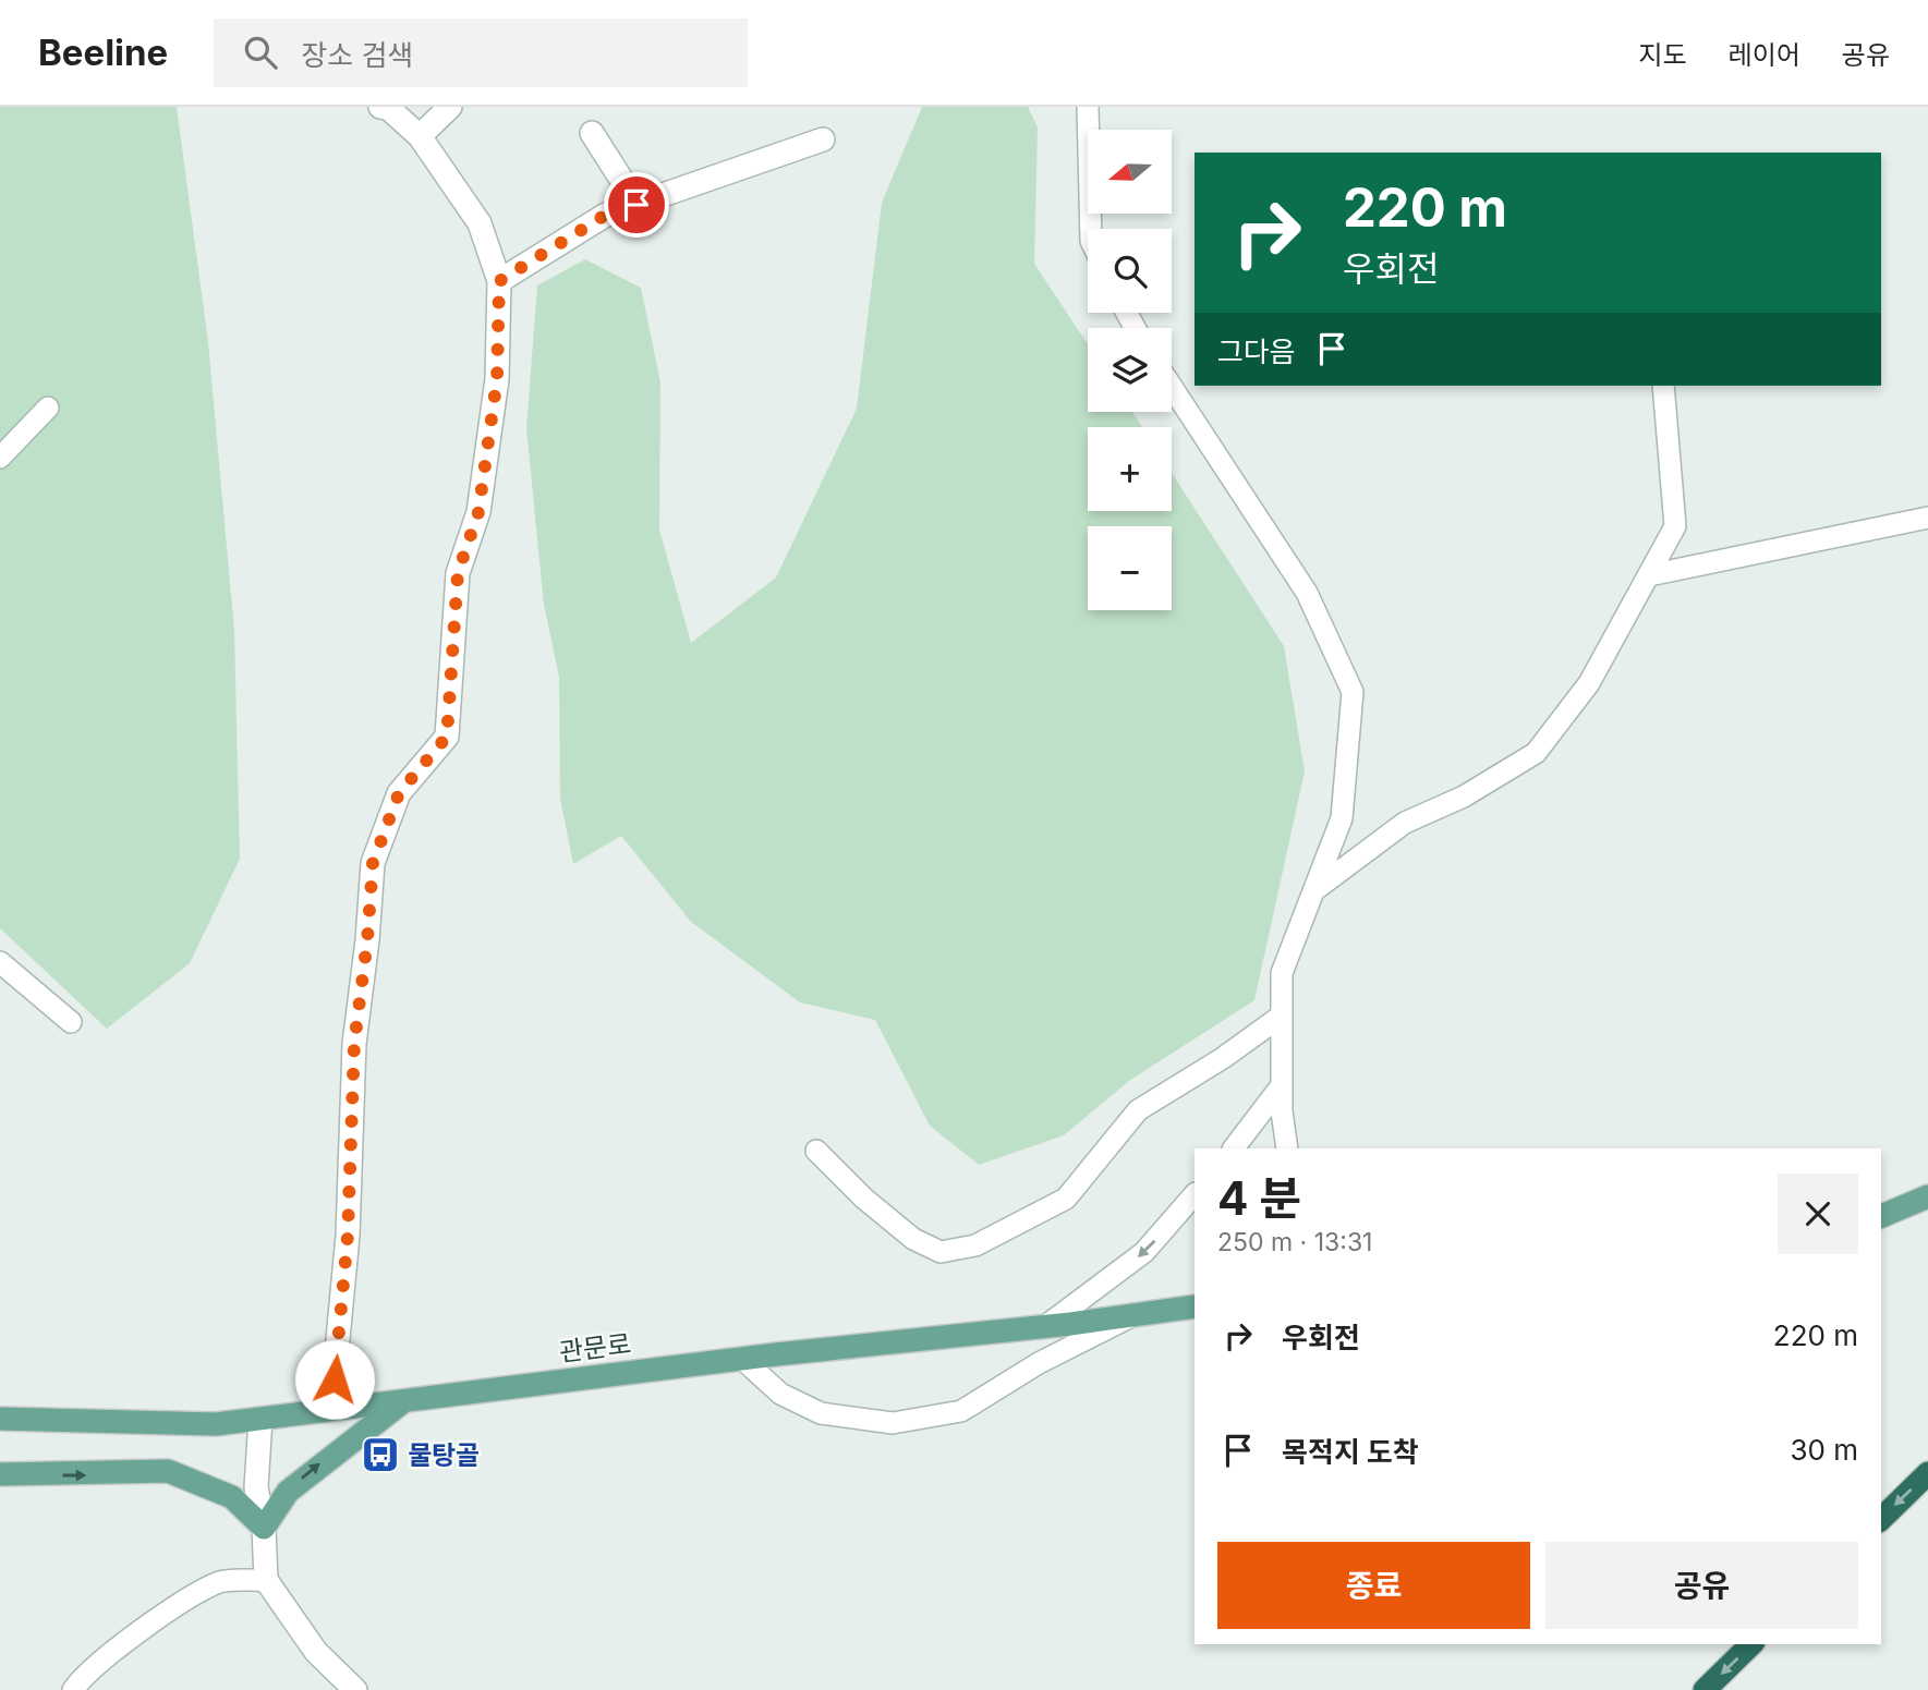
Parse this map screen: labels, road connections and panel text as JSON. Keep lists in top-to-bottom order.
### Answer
{
  "streets": {
    "main road": ["관문로"]
  },
  "places": {
    "bus stop": ["물탕골"]
  },
  "north": "left",
  "page": {
    "header": "Beeline",
    "search": "장소 검색",
    "nav": ["지도", "레이어", "공유"],
    "map_buttons": ["+", "−"],
    "turn": ["220 m", "우회전"],
    "then": "그다음",
    "heading": ["4 분", "250 m · 13:31"],
    "list": [
      {
        "name": "우회전",
        "value": "220 m"
      },
      {
        "name": "목적지 도착",
        "value": "30 m"
      }
    ],
    "buttons": ["종료", "공유"]
  }
}
